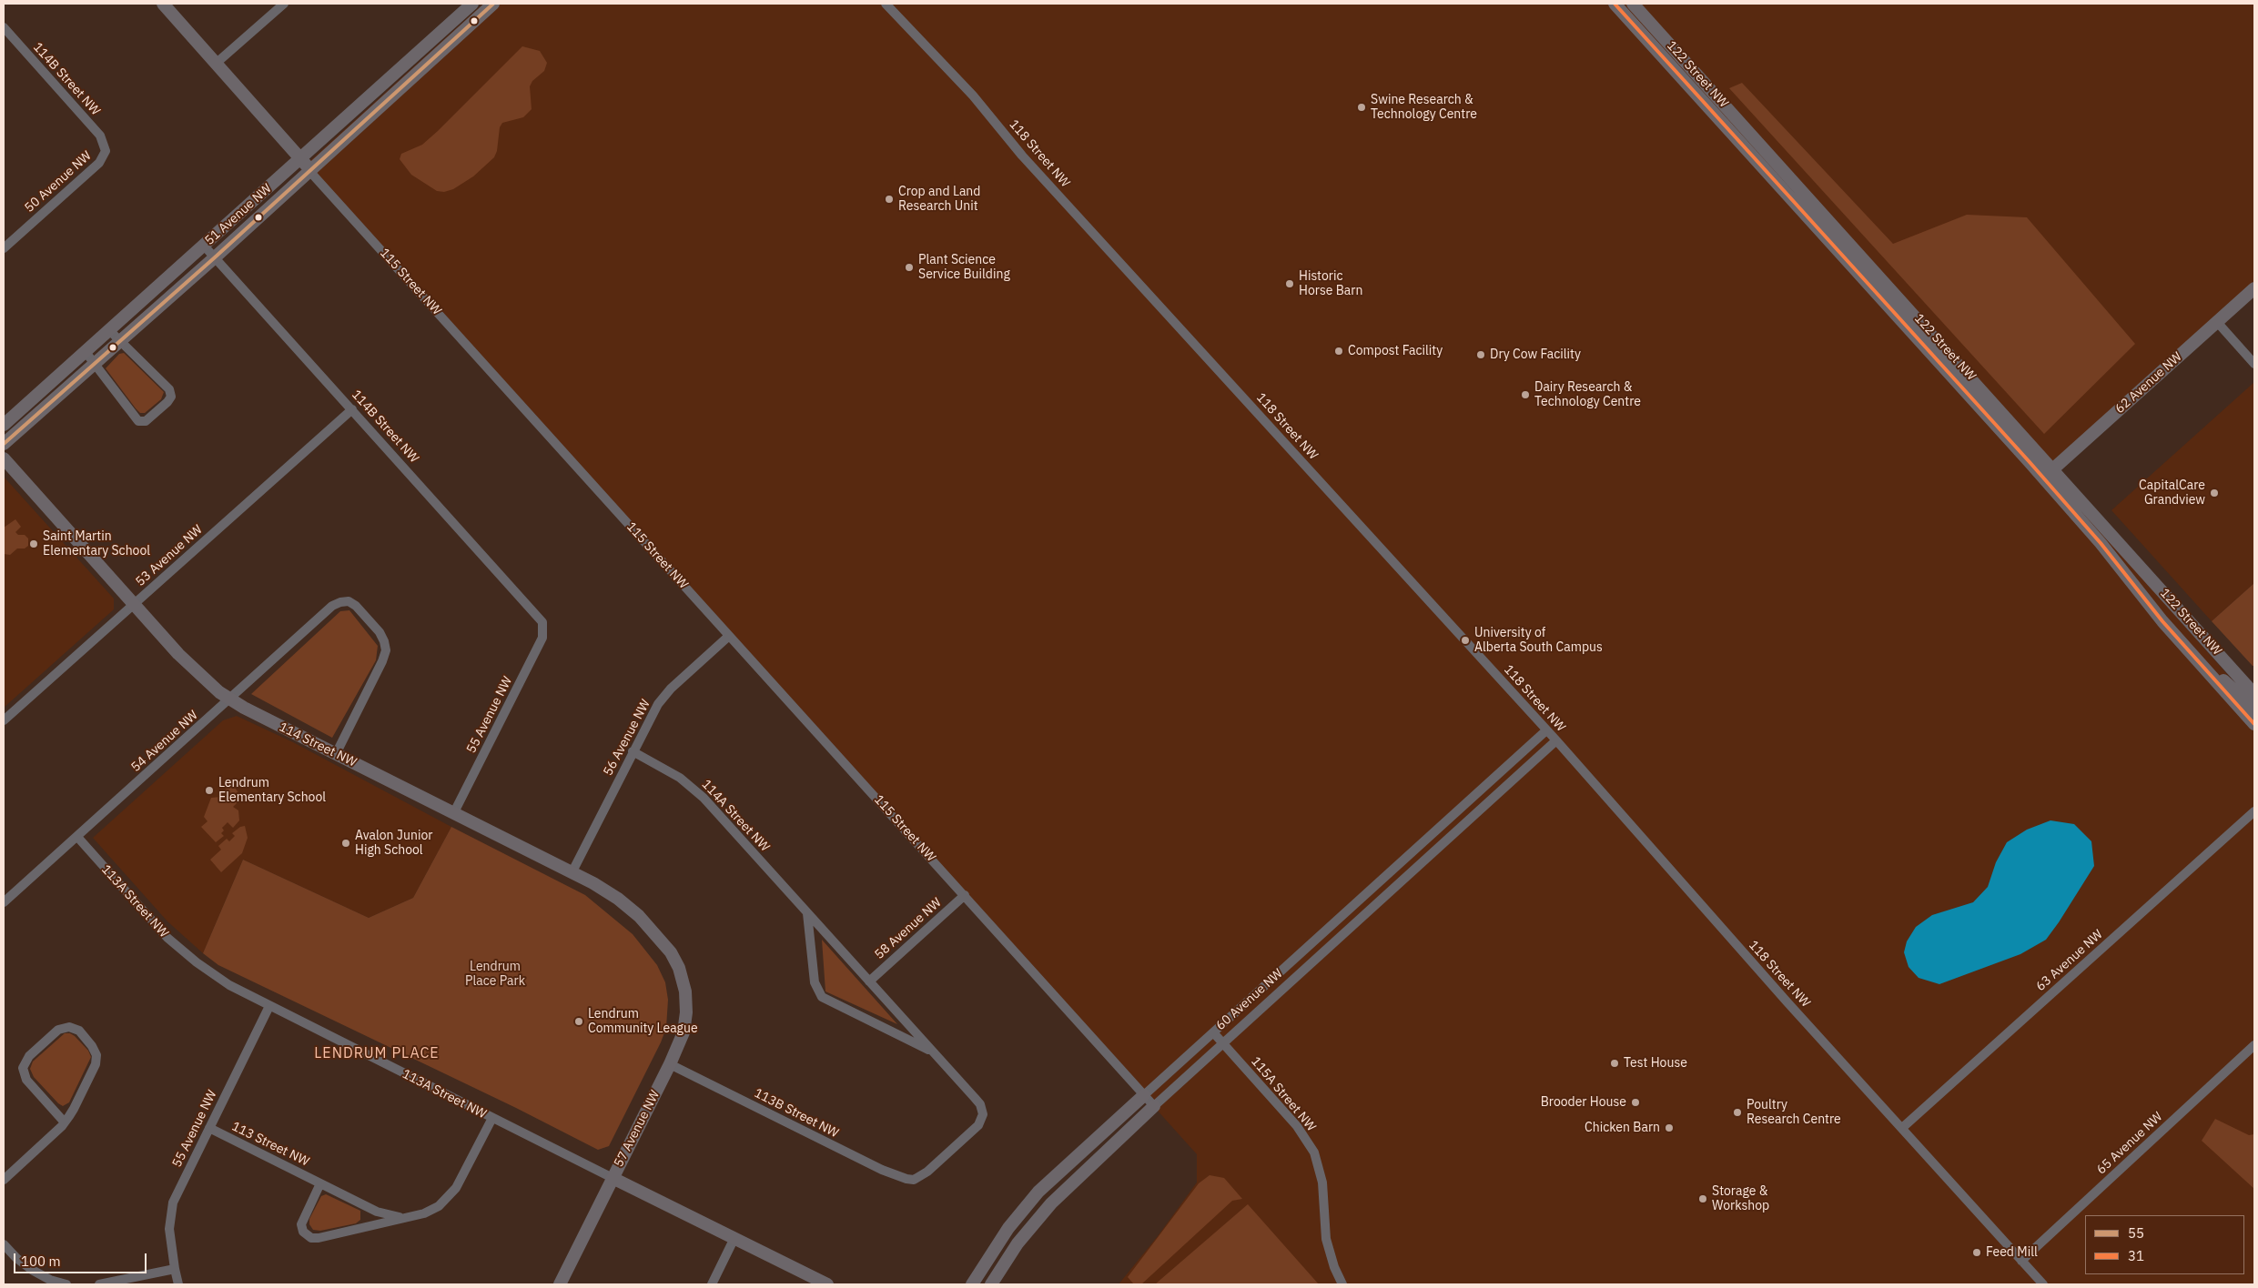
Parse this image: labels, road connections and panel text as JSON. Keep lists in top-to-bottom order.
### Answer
{
  "streets": {
    "main road": [
      "122 Street NW",
      "51 Avenue NW",
      "115 Street NW",
      "62 Avenue NW",
      "114 Street NW",
      "113A Street NW",
      "60 Avenue NW",
      "57 Avenue NW"
    ],
    "street": [
      "114B Street NW",
      "118 Street NW",
      "50 Avenue NW",
      "53 Avenue NW",
      "55 Avenue NW",
      "56 Avenue NW",
      "54 Avenue NW",
      "114A Street NW",
      "58 Avenue NW",
      "63 Avenue NW",
      "115A Street NW",
      "113B Street NW",
      "65 Avenue NW",
      "113 Street NW"
    ]
  },
  "crossings": [
    ["122 Street NW", "62 Avenue NW"],
    ["114B Street NW", "50 Avenue NW"],
    ["114B Street NW", "51 Avenue NW"],
    ["114B Street NW", "53 Avenue NW"],
    ["114B Street NW", "55 Avenue NW"],
    ["118 Street NW", "63 Avenue NW"],
    ["118 Street NW", "60 Avenue NW"],
    ["118 Street NW", "65 Avenue NW"],
    ["51 Avenue NW", "115 Street NW"],
    ["115 Street NW", "56 Avenue NW"],
    ["115 Street NW", "58 Avenue NW"],
    ["115 Street NW", "60 Avenue NW"],
    ["53 Avenue NW", "114 Street NW"],
    ["55 Avenue NW", "114 Street NW"],
    ["55 Avenue NW", "113A Street NW"],
    ["55 Avenue NW", "113 Street NW"],
    ["56 Avenue NW", "114 Street NW"],
    ["56 Avenue NW", "114A Street NW"],
    ["54 Avenue NW", "114 Street NW"],
    ["54 Avenue NW", "113A Street NW"],
    ["114 Street NW", "57 Avenue NW"],
    ["114A Street NW", "58 Avenue NW"],
    ["114A Street NW", "113B Street NW"],
    ["113A Street NW", "57 Avenue NW"],
    ["113A Street NW", "113 Street NW"],
    ["60 Avenue NW", "115A Street NW"],
    ["113B Street NW", "57 Avenue NW"]
  ],
  "districts": ["LENDRUM PLACE"],
  "parks": ["Lendrum Place Park"],
  "places": [
    "Swine Research & Technology Centre",
    "Crop and Land Research Unit",
    "Plant Science Service Building",
    "Historic Horse Barn",
    "Compost Facility",
    "Dry Cow Facility",
    "Dairy Research & Technology Centre",
    "CapitalCare Grandview",
    "Saint Martin Elementary School",
    "University of Alberta South Campus",
    "Lendrum Elementary School",
    "Avalon Junior High School",
    "Lendrum Community League",
    "Test House",
    "Brooder House",
    "Poultry Research Centre",
    "Chicken Barn",
    "Storage & Workshop",
    "Feed Mill"
  ],
  "lines": ["transit line 55", "transit line 31"],
  "legend": ["55", "31"],
  "scale_bar": "100 m"
}
